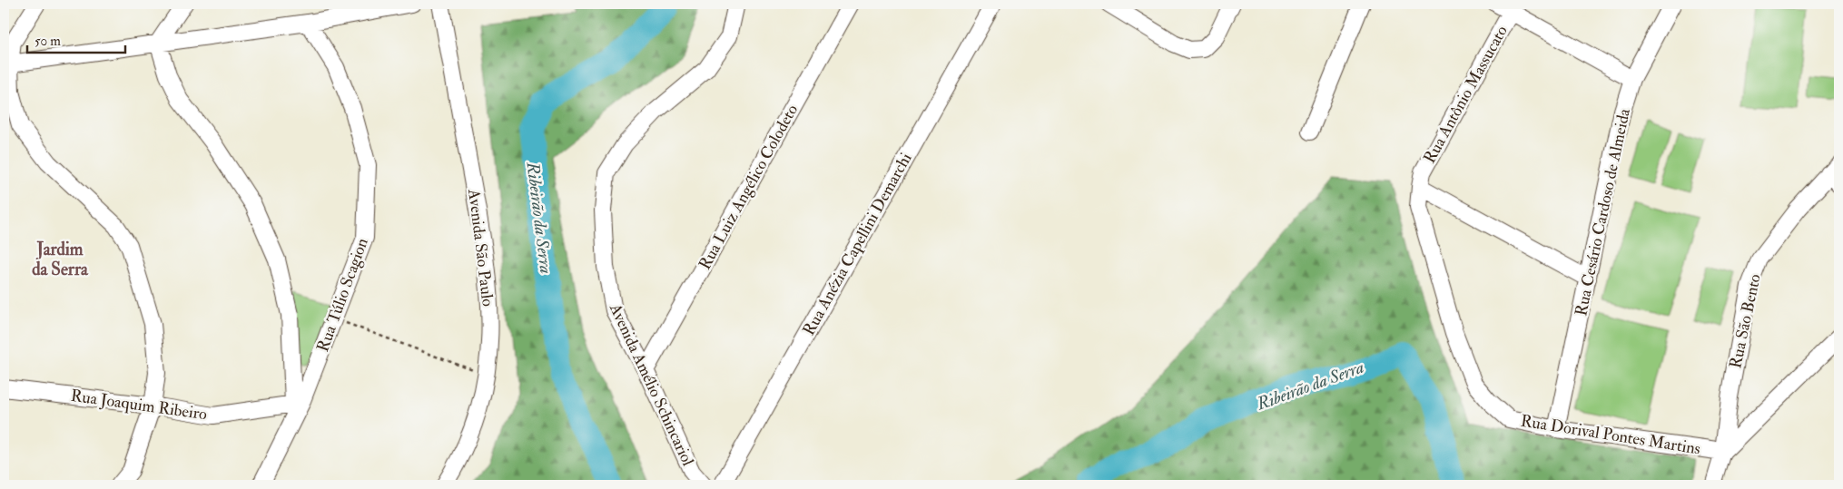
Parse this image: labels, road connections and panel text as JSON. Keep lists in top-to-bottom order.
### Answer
{
  "streets": {
    "street": [
      "Rua Antônio Massucato",
      "Rua Luiz Angélico Colodeto",
      "Rua Cesário Cardoso de Almeida",
      "Rua Anézia Capellini Demarchi",
      "Avenida São Paulo",
      "Rua Túlio Scagion",
      "Rua São Bento",
      "Avenida Amélio Schincariol",
      "Rua Joaquim Ribeiro",
      "Rua Dorival Pontes Martins"
    ]
  },
  "crossings": [
    ["Rua Antônio Massucato", "Rua Dorival Pontes Martins"],
    ["Rua Luiz Angélico Colodeto", "Avenida Amélio Schincariol"],
    ["Rua Cesário Cardoso de Almeida", "Rua Dorival Pontes Martins"],
    ["Rua Túlio Scagion", "Rua Joaquim Ribeiro"],
    ["Rua São Bento", "Rua Dorival Pontes Martins"]
  ],
  "districts": ["Jardim da Serra"],
  "water": ["Ribeirão da Serra"],
  "scale_bar": "50 m"
}
